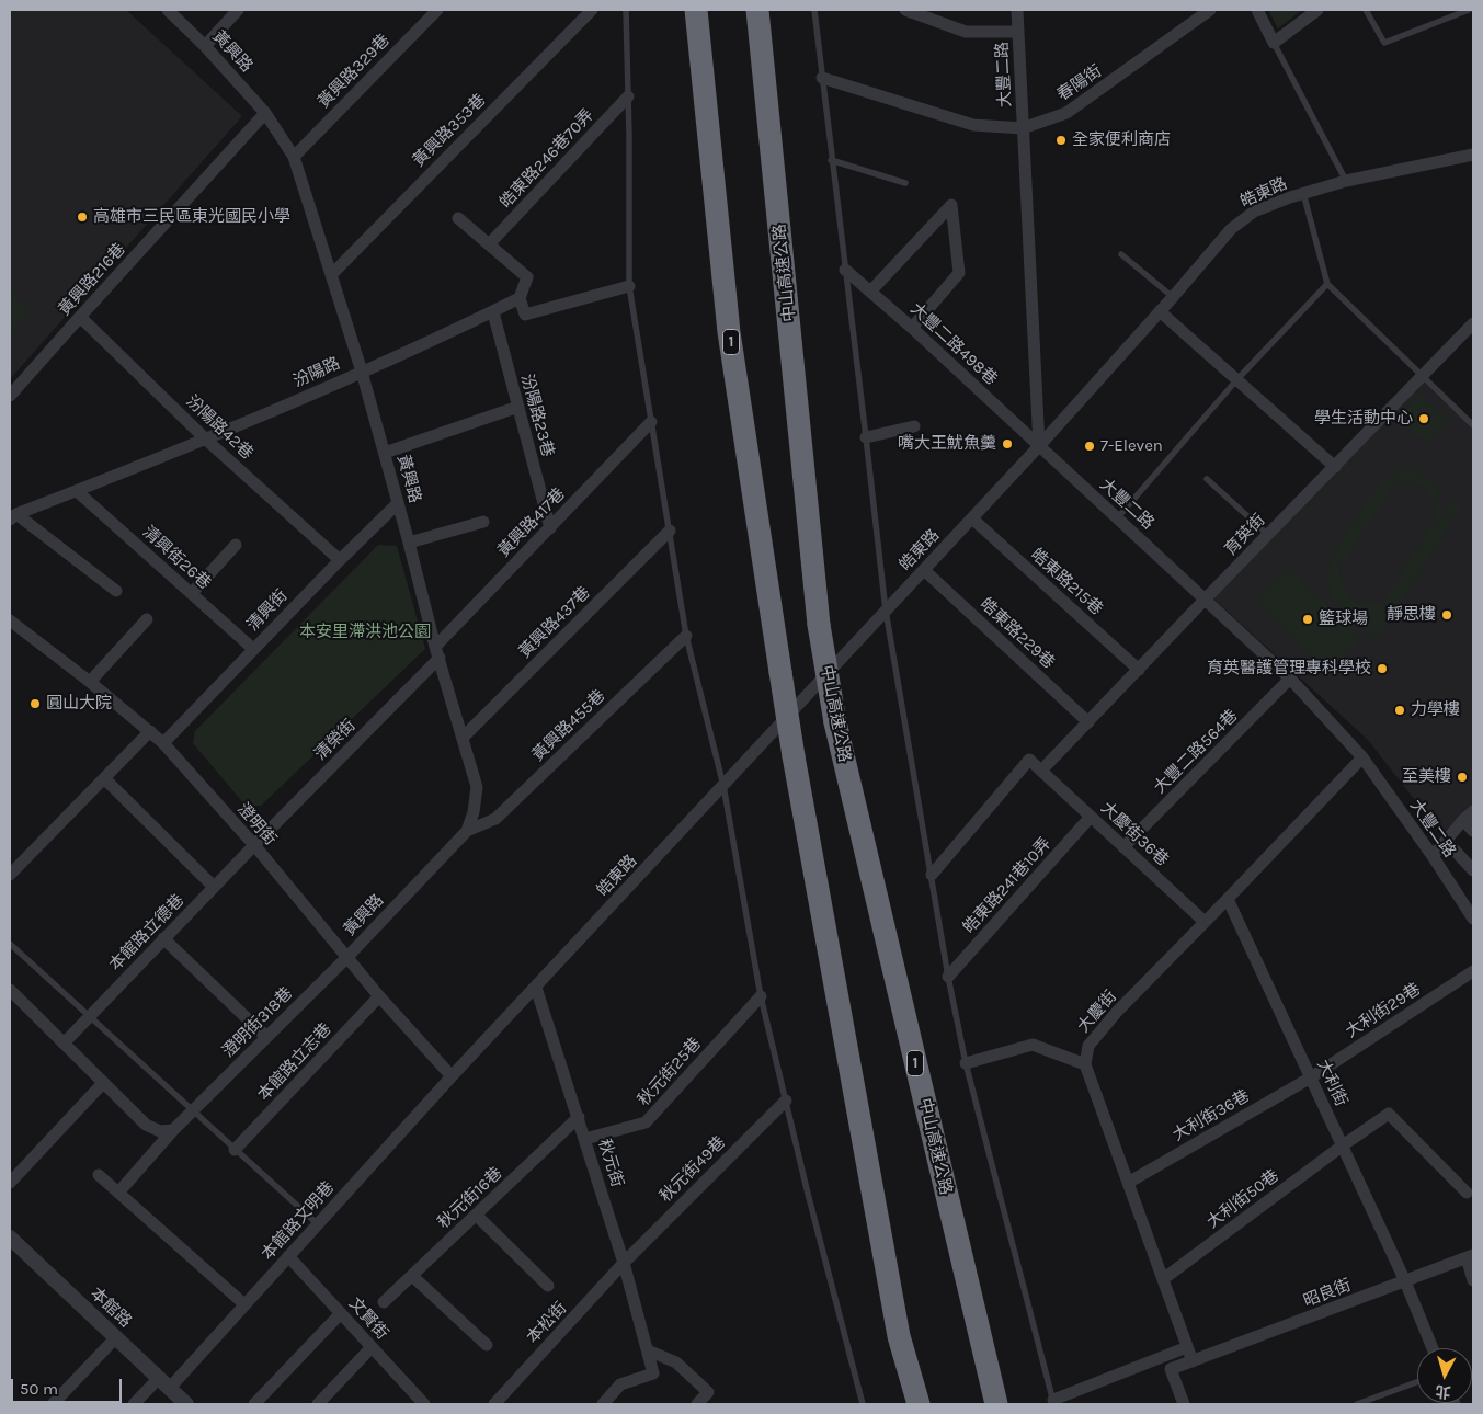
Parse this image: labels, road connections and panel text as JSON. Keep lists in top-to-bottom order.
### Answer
{
  "streets": {
    "highway": ["中山高速公路", "1"],
    "street": [
      "黃興路",
      "黃興路329巷",
      "大豐二路",
      "春陽街",
      "黃興路353巷",
      "皓東路246巷70弄",
      "皓東路",
      "黃興路216巷",
      "大豐二路498巷",
      "汾陽路",
      "汾陽路23巷",
      "汾陽路42巷",
      "黃興路417巷",
      "育英街",
      "清興街26巷",
      "皓東路215巷",
      "清興街",
      "黃興路437巷",
      "皓東路229巷",
      "黃興路455巷",
      "清榮街",
      "大豐二路564巷",
      "澄明街",
      "大慶街36巷",
      "皓東路241巷10弄",
      "本館路立德巷",
      "大利街29巷",
      "大慶街",
      "澄明街318巷",
      "本館路立志巷",
      "秋元街25巷",
      "大利街",
      "大利街36巷",
      "秋元街",
      "秋元街49巷",
      "秋元街16巷",
      "大利街50巷",
      "本館路文明巷",
      "昭良街",
      "本館路",
      "文賢街",
      "本松街"
    ]
  },
  "crossings": [
    ["黃興路", "黃興路329巷"],
    ["黃興路", "黃興路353巷"],
    ["黃興路", "黃興路216巷"],
    ["黃興路", "汾陽路"],
    ["黃興路", "黃興路417巷"],
    ["黃興路", "清興街"],
    ["黃興路", "黃興路437巷"],
    ["黃興路", "黃興路455巷"],
    ["黃興路", "清榮街"],
    ["黃興路", "澄明街"],
    ["黃興路", "澄明街318巷"],
    ["大豐二路", "春陽街"],
    ["大豐二路", "皓東路"],
    ["大豐二路", "大豐二路498巷"],
    ["大豐二路", "育英街"],
    ["大豐二路", "大豐二路564巷"],
    ["大豐二路", "大慶街"],
    ["皓東路", "大豐二路498巷"],
    ["皓東路", "皓東路215巷"],
    ["皓東路", "皓東路229巷"],
    ["皓東路", "澄明街"],
    ["皓東路", "秋元街"],
    ["皓東路", "本館路文明巷"],
    ["黃興路216巷", "汾陽路42巷"],
    ["汾陽路", "汾陽路23巷"],
    ["汾陽路", "汾陽路42巷"],
    ["汾陽路", "清興街26巷"],
    ["汾陽路23巷", "黃興路417巷"],
    ["汾陽路42巷", "清興街"],
    ["黃興路417巷", "清榮街"],
    ["育英街", "皓東路215巷"],
    ["育英街", "皓東路229巷"],
    ["育英街", "大慶街36巷"],
    ["清興街26巷", "清興街"],
    ["清興街", "澄明街"],
    ["清榮街", "澄明街"],
    ["清榮街", "本館路立德巷"],
    ["大豐二路564巷", "大慶街36巷"],
    ["澄明街", "本館路立德巷"],
    ["澄明街", "澄明街318巷"],
    ["澄明街", "本館路立志巷"],
    ["澄明街", "本館路文明巷"],
    ["大慶街36巷", "皓東路241巷10弄"],
    ["大慶街36巷", "大慶街"],
    ["大利街29巷", "大利街"],
    ["大利街29巷", "大利街36巷"],
    ["大慶街", "大利街"],
    ["秋元街25巷", "秋元街"],
    ["大利街", "大利街36巷"],
    ["大利街", "大利街50巷"],
    ["大利街", "昭良街"],
    ["秋元街", "秋元街49巷"],
    ["秋元街", "秋元街16巷"],
    ["秋元街", "本松街"],
    ["秋元街49巷", "本松街"],
    ["本館路文明巷", "本館路"],
    ["本館路文明巷", "文賢街"]
  ],
  "parks": ["本安里滯洪池公園"],
  "places": [
    "全家便利商店",
    "高雄市三民區東光國民小學",
    "學生活動中心",
    "嘴大王魷魚羹",
    "7-Eleven",
    "靜思樓",
    "籃球場",
    "育英醫護管理專科學校",
    "圓山大院",
    "力學樓",
    "至美樓"
  ],
  "scale_bar": "50 m",
  "north": "bottom"
}
